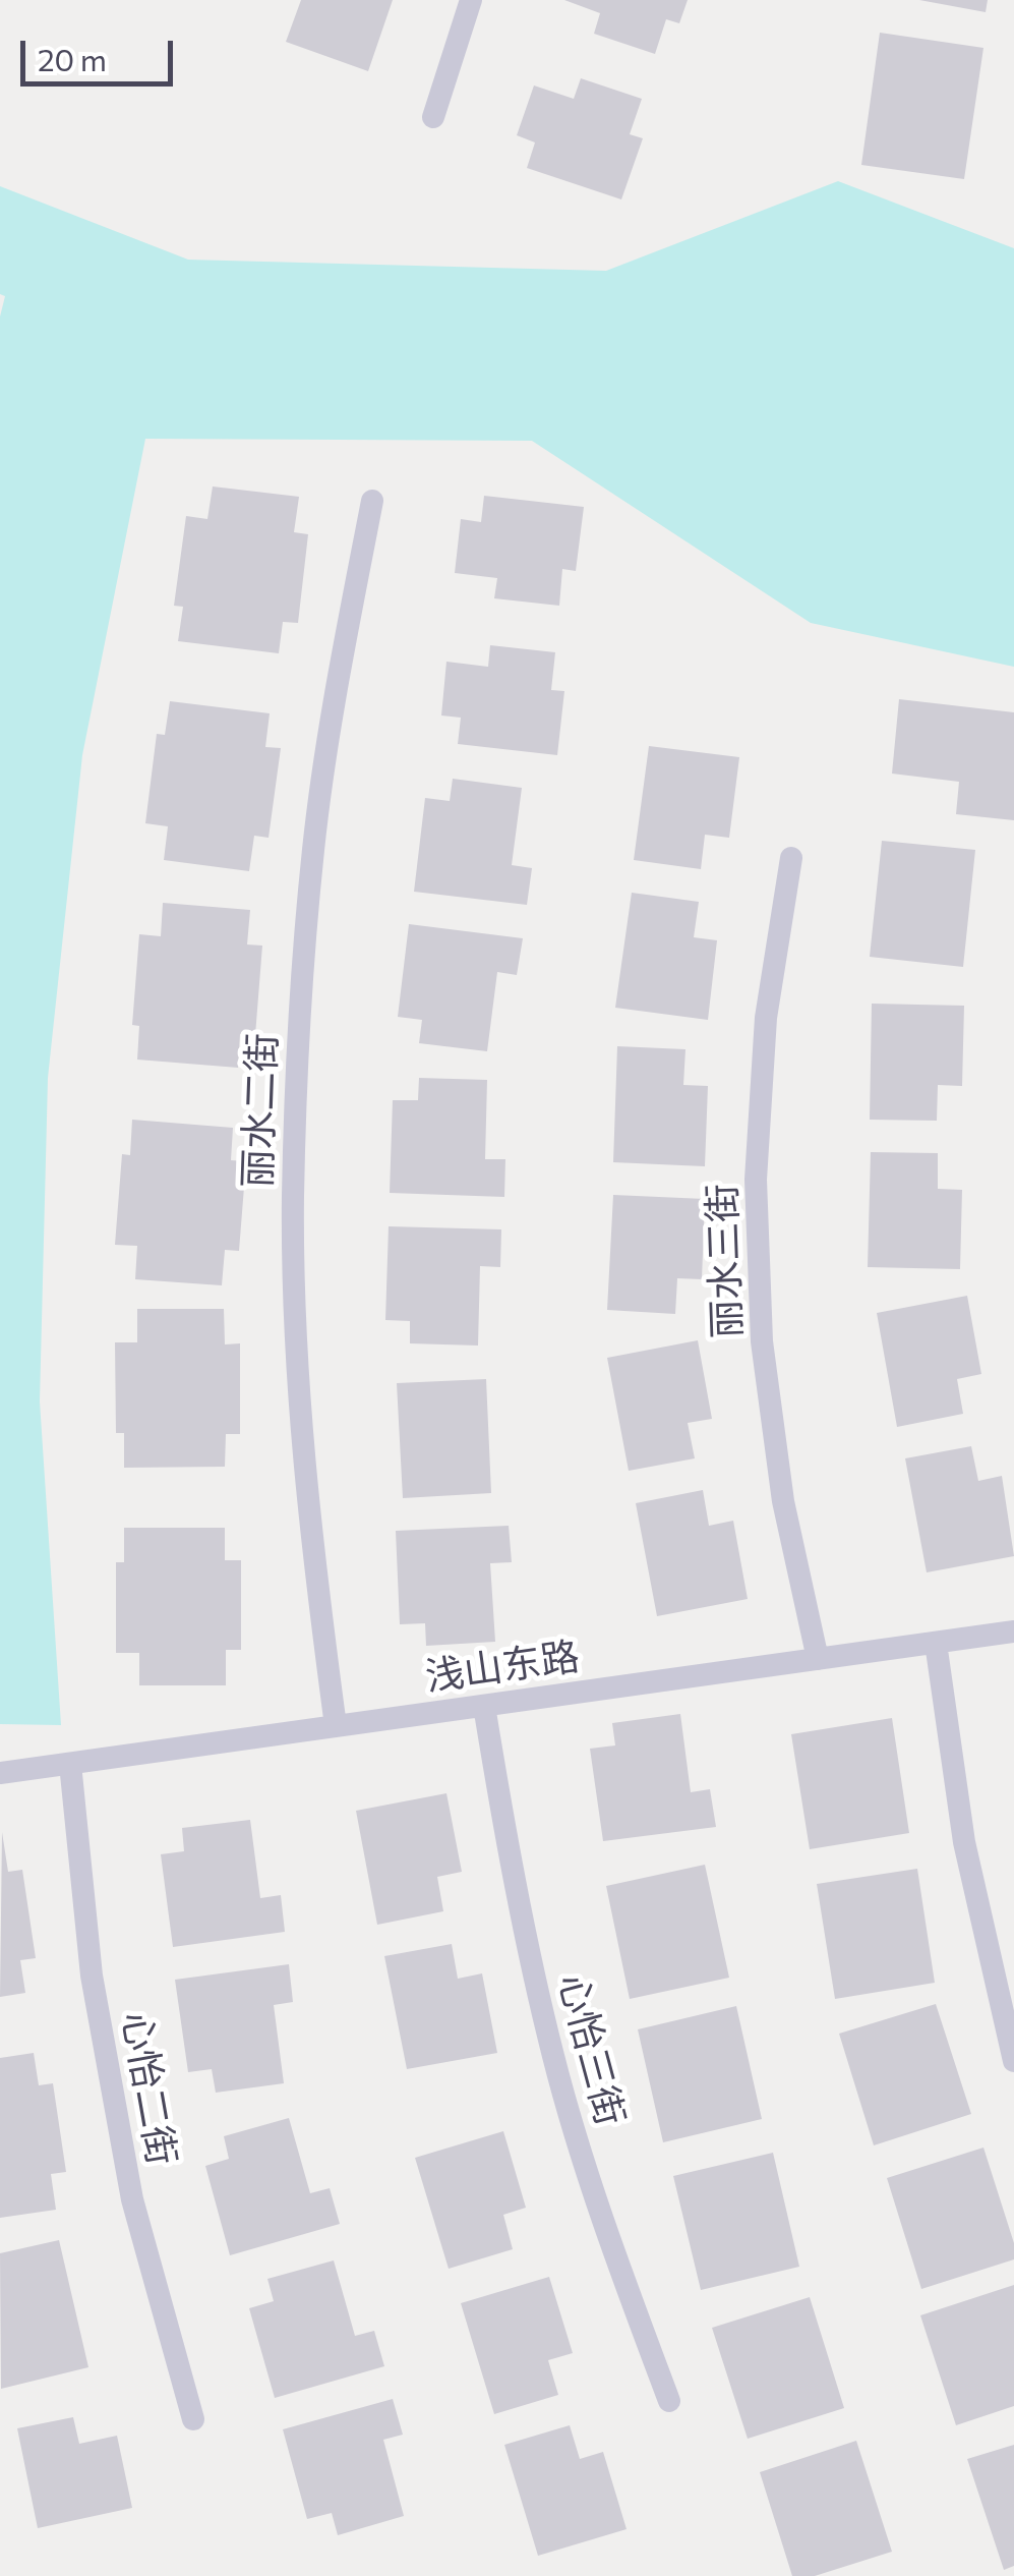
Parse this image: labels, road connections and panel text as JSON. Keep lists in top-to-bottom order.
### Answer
{
  "streets": {
    "lane": [
      "丽水二街",
      "丽水三街",
      "浅山东路",
      "心怡三街",
      "心怡二街"
    ]
  },
  "crossings": [
    ["丽水二街", "浅山东路"],
    ["丽水三街", "浅山东路"],
    ["浅山东路", "心怡三街"],
    ["浅山东路", "心怡二街"]
  ],
  "scale_bar": "20 m"
}
